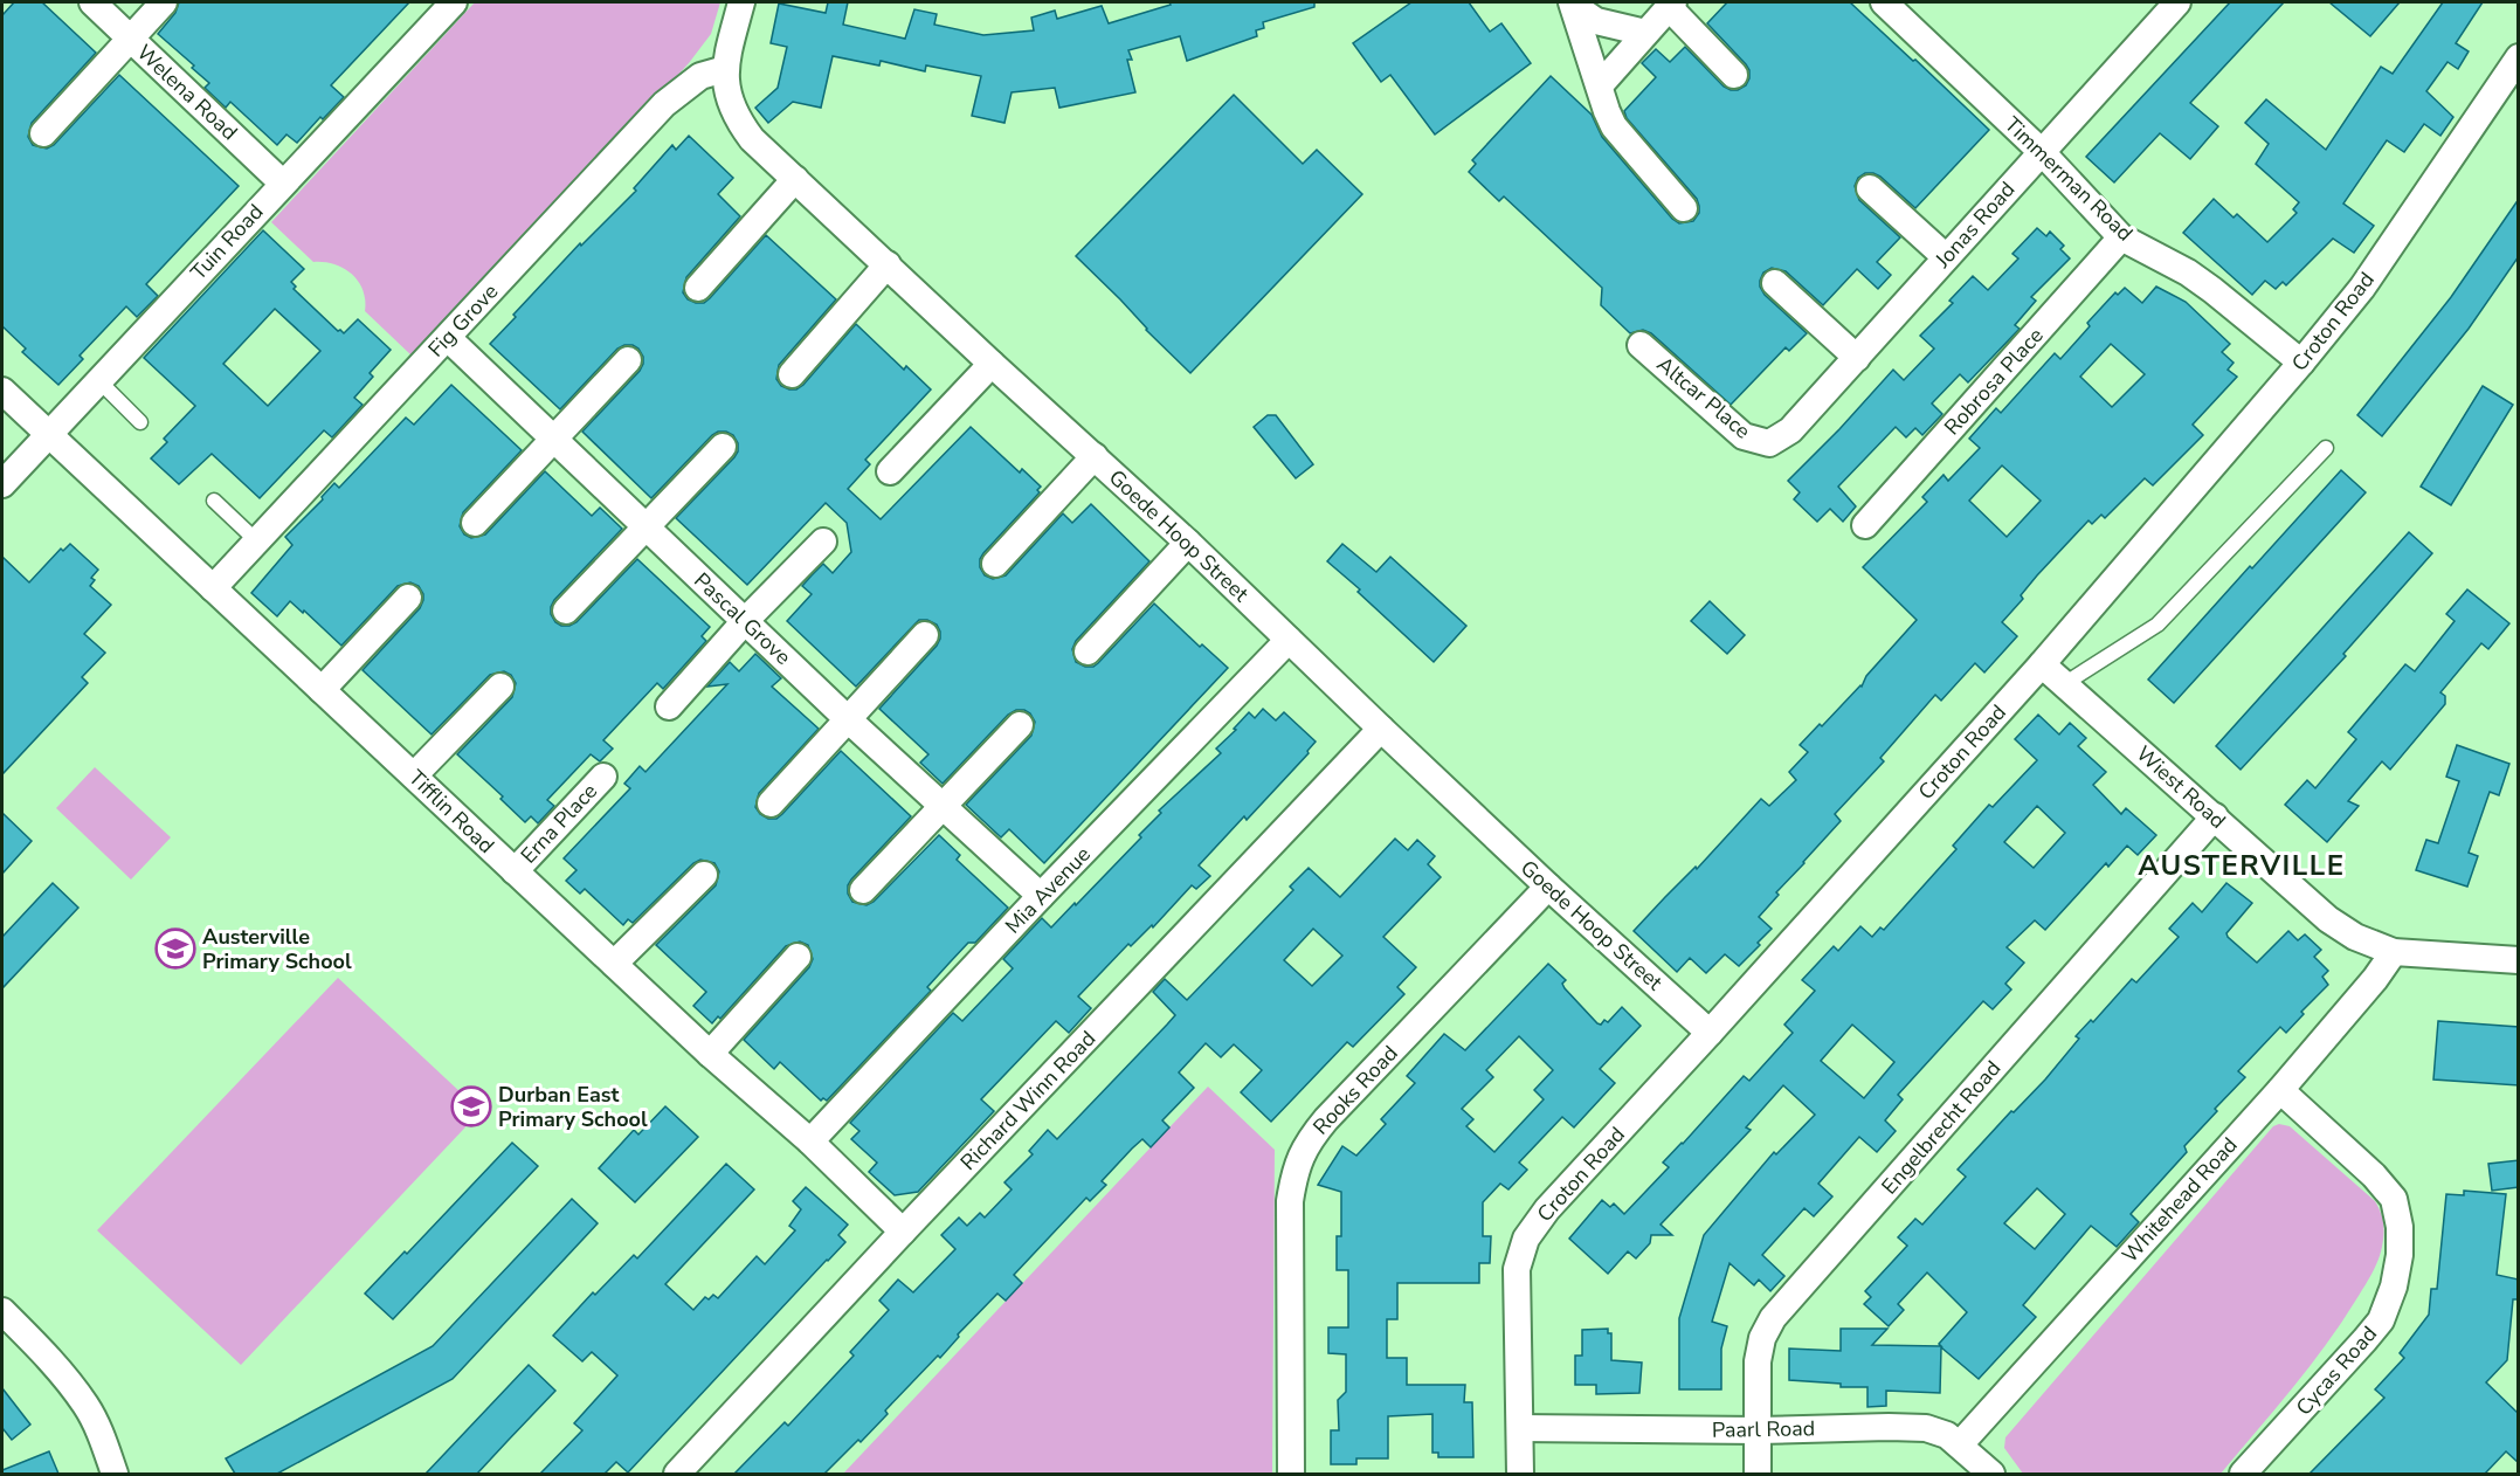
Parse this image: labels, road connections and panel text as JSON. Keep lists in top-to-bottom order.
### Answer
{
  "streets": {
    "street": [
      "Welena Road",
      "Timmerman Road",
      "Jonas Road",
      "Tuin Road",
      "Fig Grove",
      "Croton Road",
      "Robrosa Place",
      "Altcar Place",
      "Goede Hoop Street",
      "Pascal Grove",
      "Wiest Road",
      "Tifflin Road",
      "Erna Place",
      "Mia Avenue",
      "Rooks Road",
      "Richard Winn Road",
      "Engelbrecht Road",
      "Whitehead Road",
      "Cycas Road",
      "Paarl Road"
    ]
  },
  "crossings": [
    ["Welena Road", "Tuin Road"],
    ["Timmerman Road", "Jonas Road"],
    ["Timmerman Road", "Croton Road"],
    ["Timmerman Road", "Robrosa Place"],
    ["Jonas Road", "Altcar Place"],
    ["Tuin Road", "Tifflin Road"],
    ["Fig Grove", "Goede Hoop Street"],
    ["Fig Grove", "Pascal Grove"],
    ["Fig Grove", "Tifflin Road"],
    ["Croton Road", "Goede Hoop Street"],
    ["Croton Road", "Wiest Road"],
    ["Croton Road", "Paarl Road"],
    ["Goede Hoop Street", "Mia Avenue"],
    ["Goede Hoop Street", "Rooks Road"],
    ["Goede Hoop Street", "Richard Winn Road"],
    ["Pascal Grove", "Mia Avenue"],
    ["Wiest Road", "Engelbrecht Road"],
    ["Wiest Road", "Whitehead Road"],
    ["Tifflin Road", "Erna Place"],
    ["Tifflin Road", "Mia Avenue"],
    ["Tifflin Road", "Richard Winn Road"],
    ["Engelbrecht Road", "Paarl Road"],
    ["Whitehead Road", "Cycas Road"],
    ["Whitehead Road", "Paarl Road"]
  ],
  "districts": ["AUSTERVILLE"],
  "places": {
    "school or university": ["Austerville Primary School", "Durban East Primary School"]
  }
}
